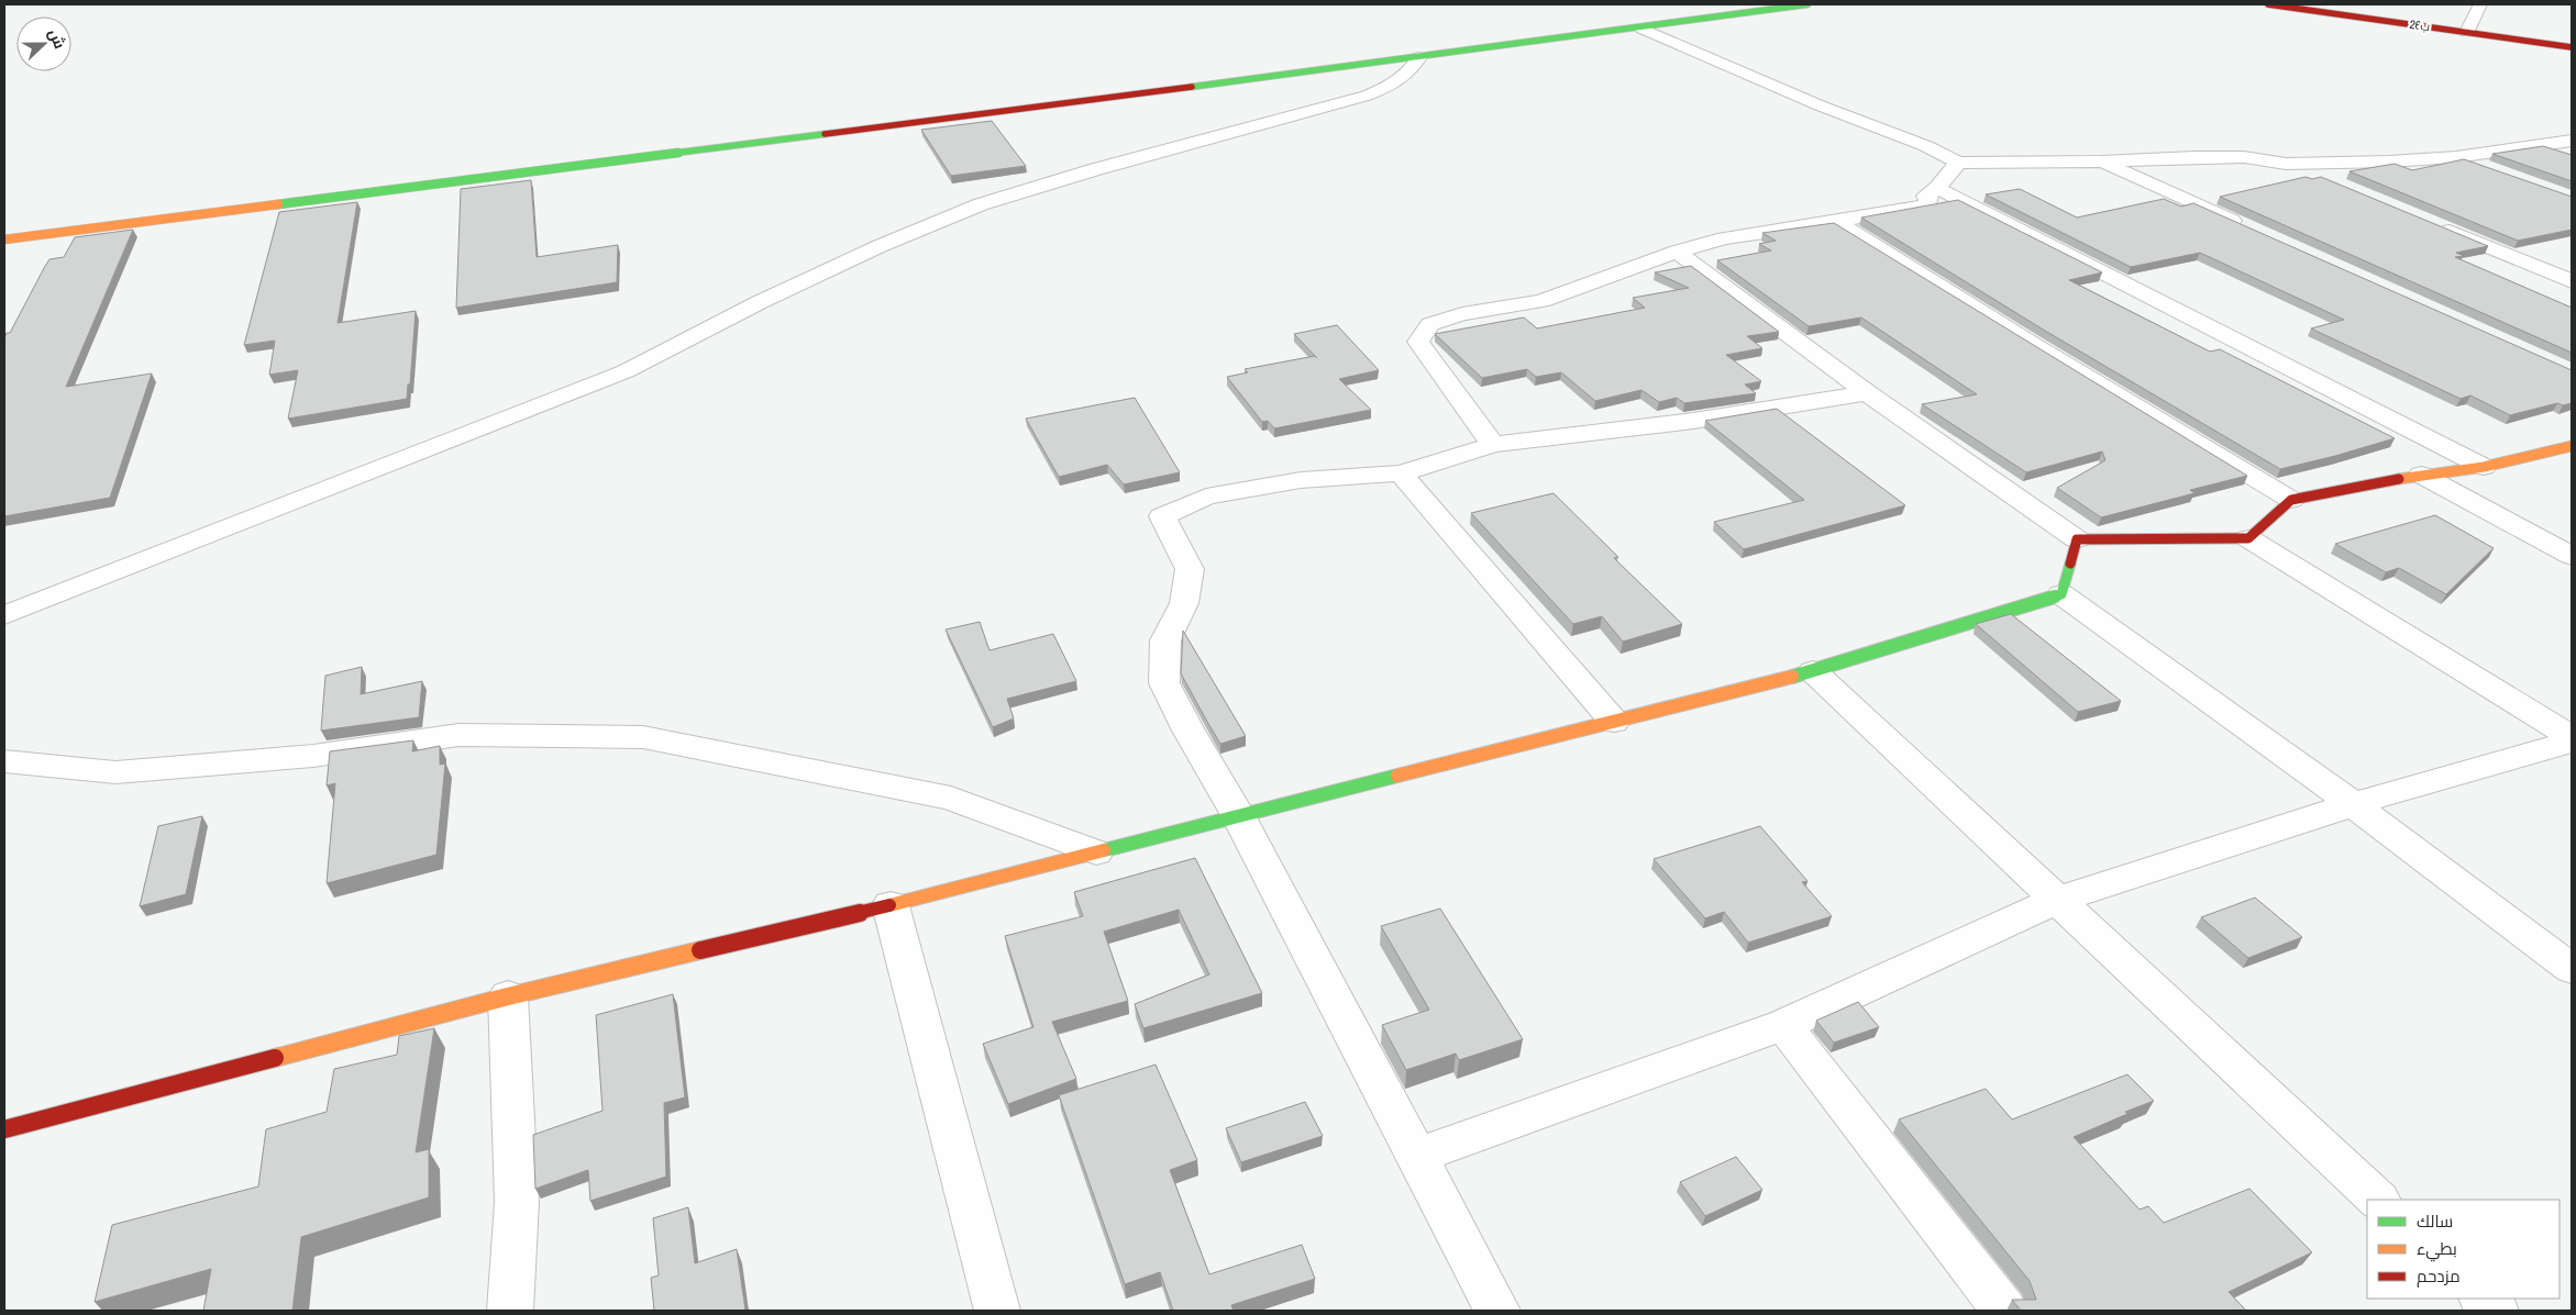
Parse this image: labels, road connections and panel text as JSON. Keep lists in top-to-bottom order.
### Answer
{
  "streets": {
    "main road": ["26ب"]
  },
  "legend": ["سالك", "بطيء", "مزدحم"],
  "north": "right"
}
